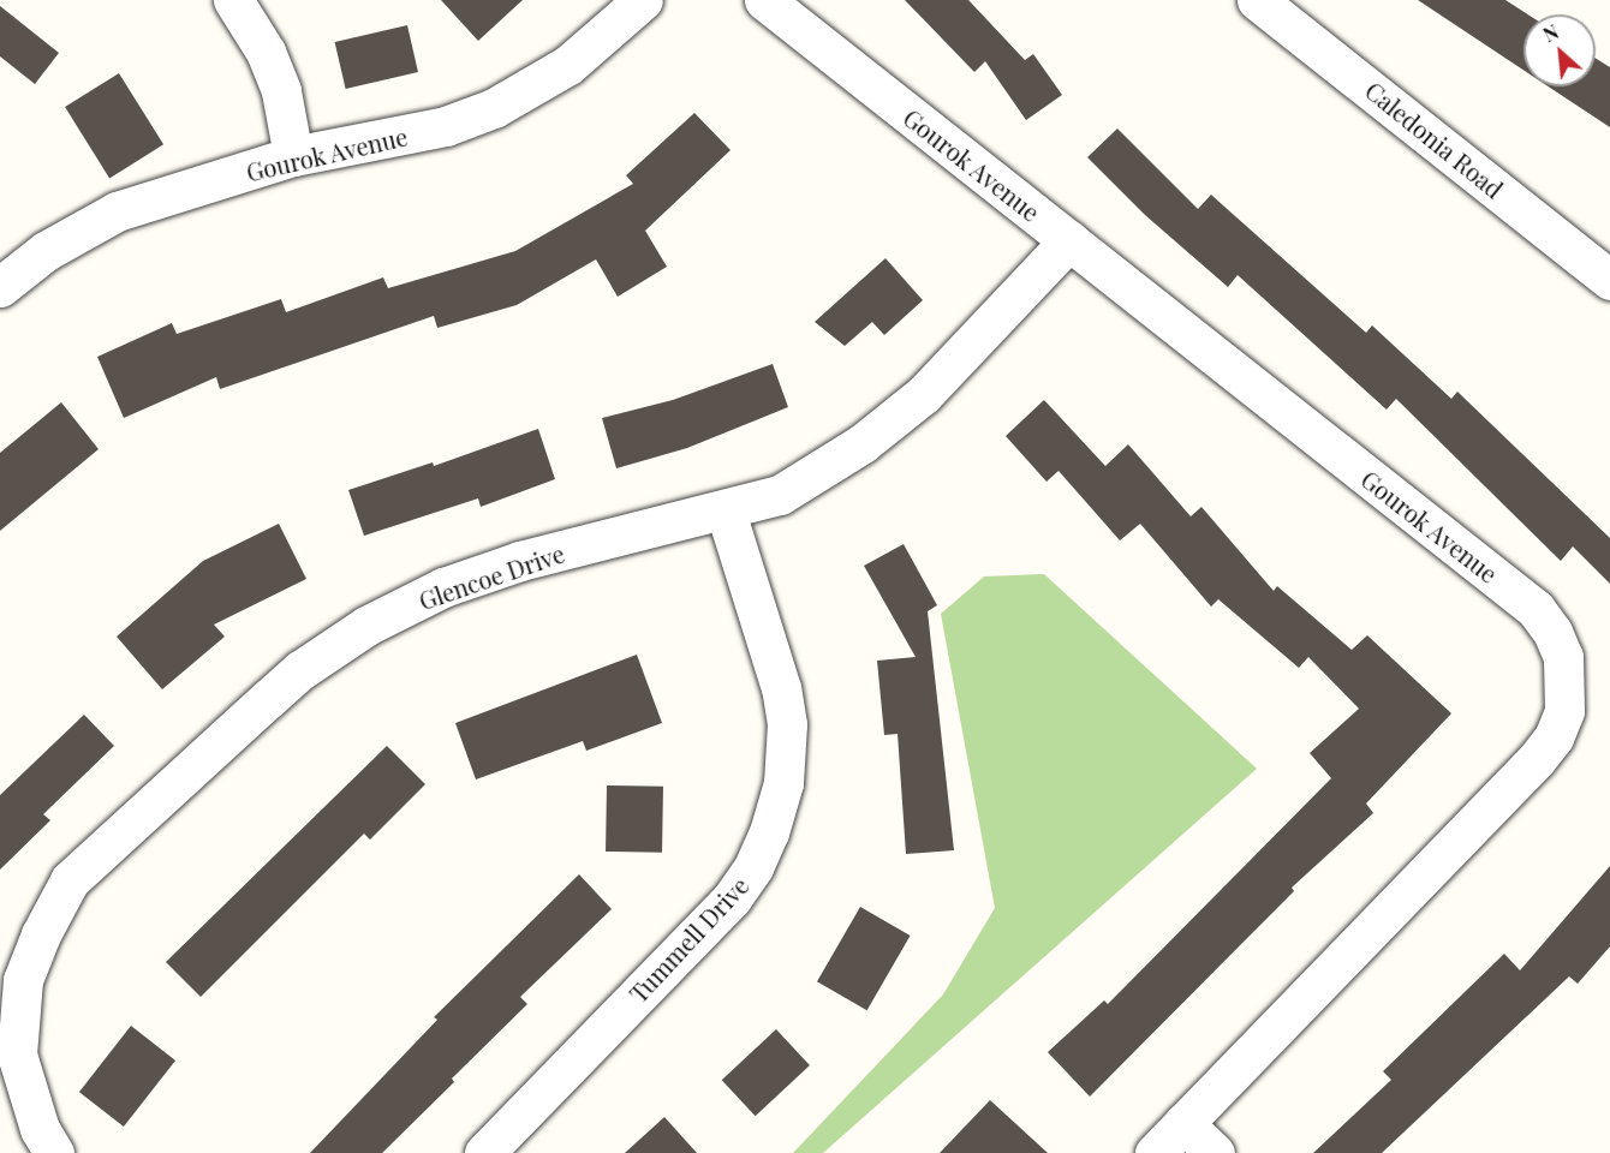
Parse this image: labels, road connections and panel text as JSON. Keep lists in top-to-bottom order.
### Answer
{
  "streets": {
    "street": [
      "Caledonia Road",
      "Gourok Avenue",
      "Glencoe Drive",
      "Tummell Drive"
    ]
  },
  "crossings": [
    ["Gourok Avenue", "Glencoe Drive"],
    ["Glencoe Drive", "Tummell Drive"]
  ],
  "north": "top left"
}
